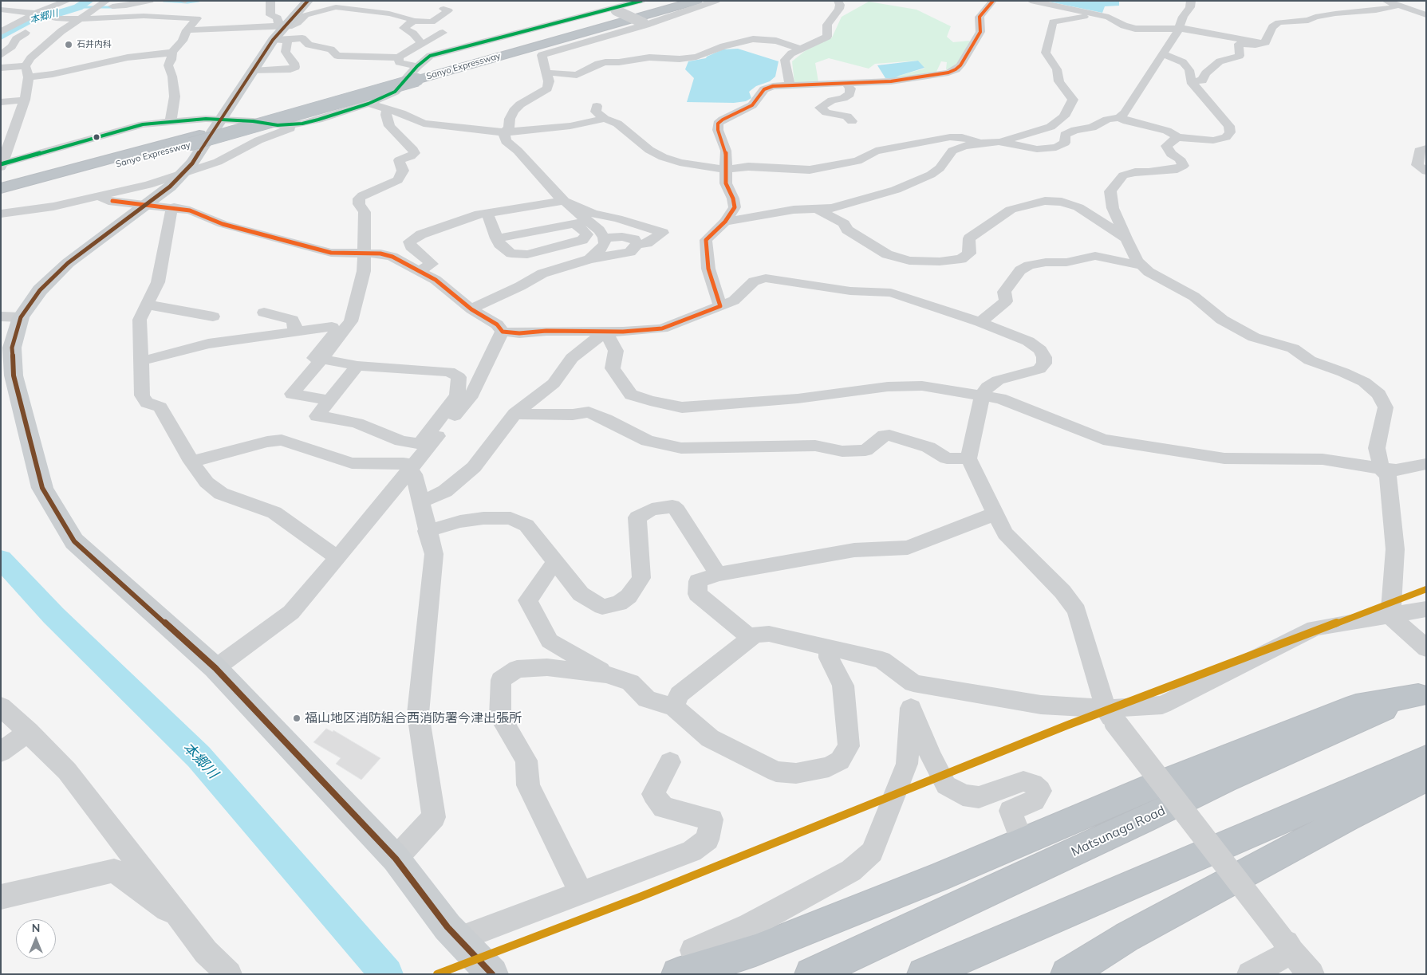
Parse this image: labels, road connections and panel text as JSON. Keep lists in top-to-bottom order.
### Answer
{
  "streets": {
    "highway": ["Sanyo Expressway", "Matsunaga Road"]
  },
  "water": ["本郷川"],
  "places": ["石井内科", "福山地区消防組合西消防署今津出張所"],
  "north": "top"
}
